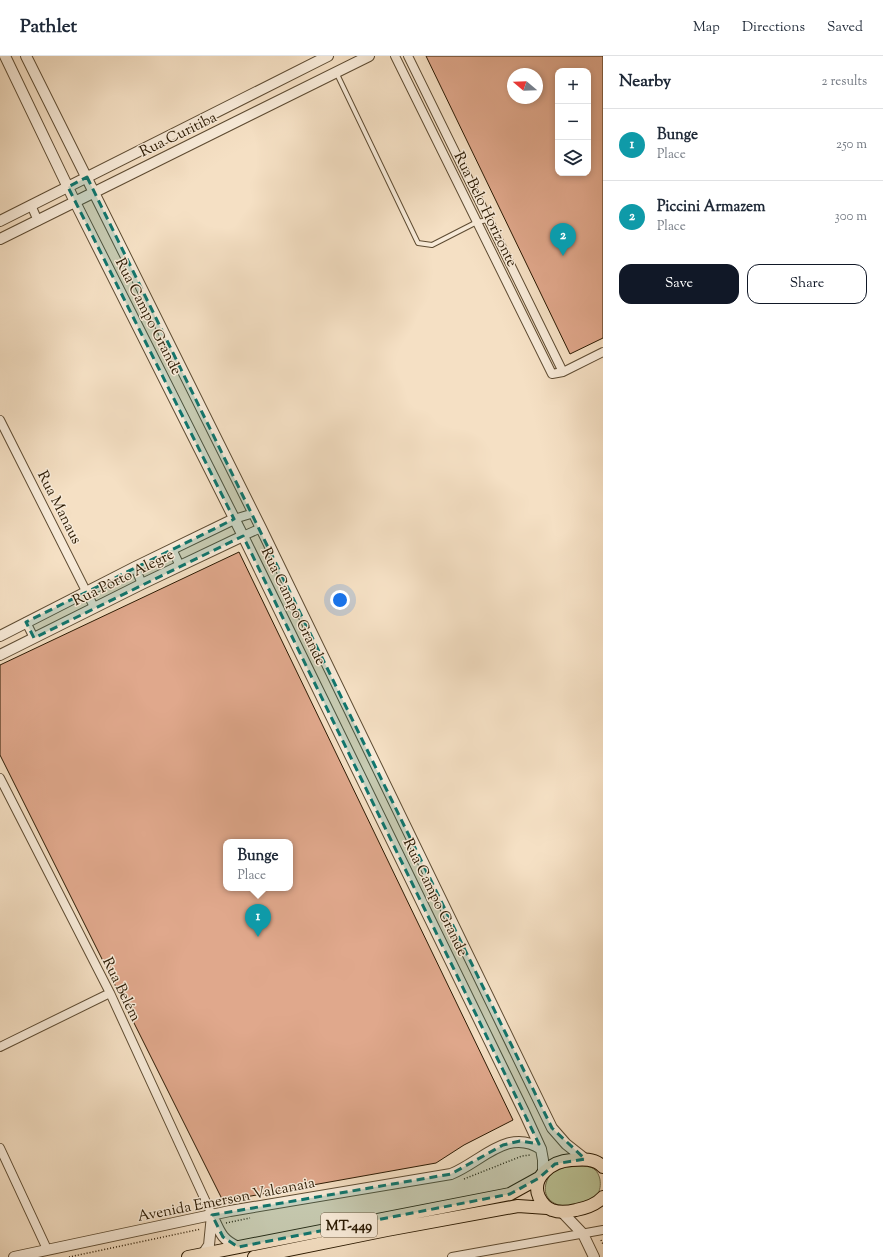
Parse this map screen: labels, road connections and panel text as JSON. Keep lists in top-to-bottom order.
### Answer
{
  "streets": {
    "main road": ["MT-449"],
    "street": [
      "Rua Curitiba",
      "Rua Belo Horizonte",
      "Rua Campo Grande",
      "Rua Manaus",
      "Rua Pôrto Alegre",
      "Rua Belém",
      "Avenida Emerson Valcanaia"
    ]
  },
  "crossings": [
    ["Rua Curitiba", "Rua Campo Grande"],
    ["Rua Campo Grande", "Rua Pôrto Alegre"],
    ["Rua Campo Grande", "Avenida Emerson Valcanaia"],
    ["Rua Campo Grande", "MT-449"],
    ["Rua Manaus", "Rua Pôrto Alegre"],
    ["Rua Belém", "Avenida Emerson Valcanaia"]
  ],
  "north": "left",
  "page": {
    "header": "Pathlet",
    "nav": ["Map", "Directions", "Saved"],
    "heading": ["Nearby", "2 results"],
    "map_buttons": ["+", "−"],
    "list": [
      {
        "mark": "1",
        "name": "Bunge",
        "note": "Place",
        "value": "250 m"
      },
      {
        "mark": "2",
        "name": "Piccini Armazem",
        "note": "Place",
        "value": "300 m"
      }
    ],
    "pins": ["2", "1"],
    "buttons": ["Save", "Share"],
    "popup": ["Bunge", "Place"]
  }
}
